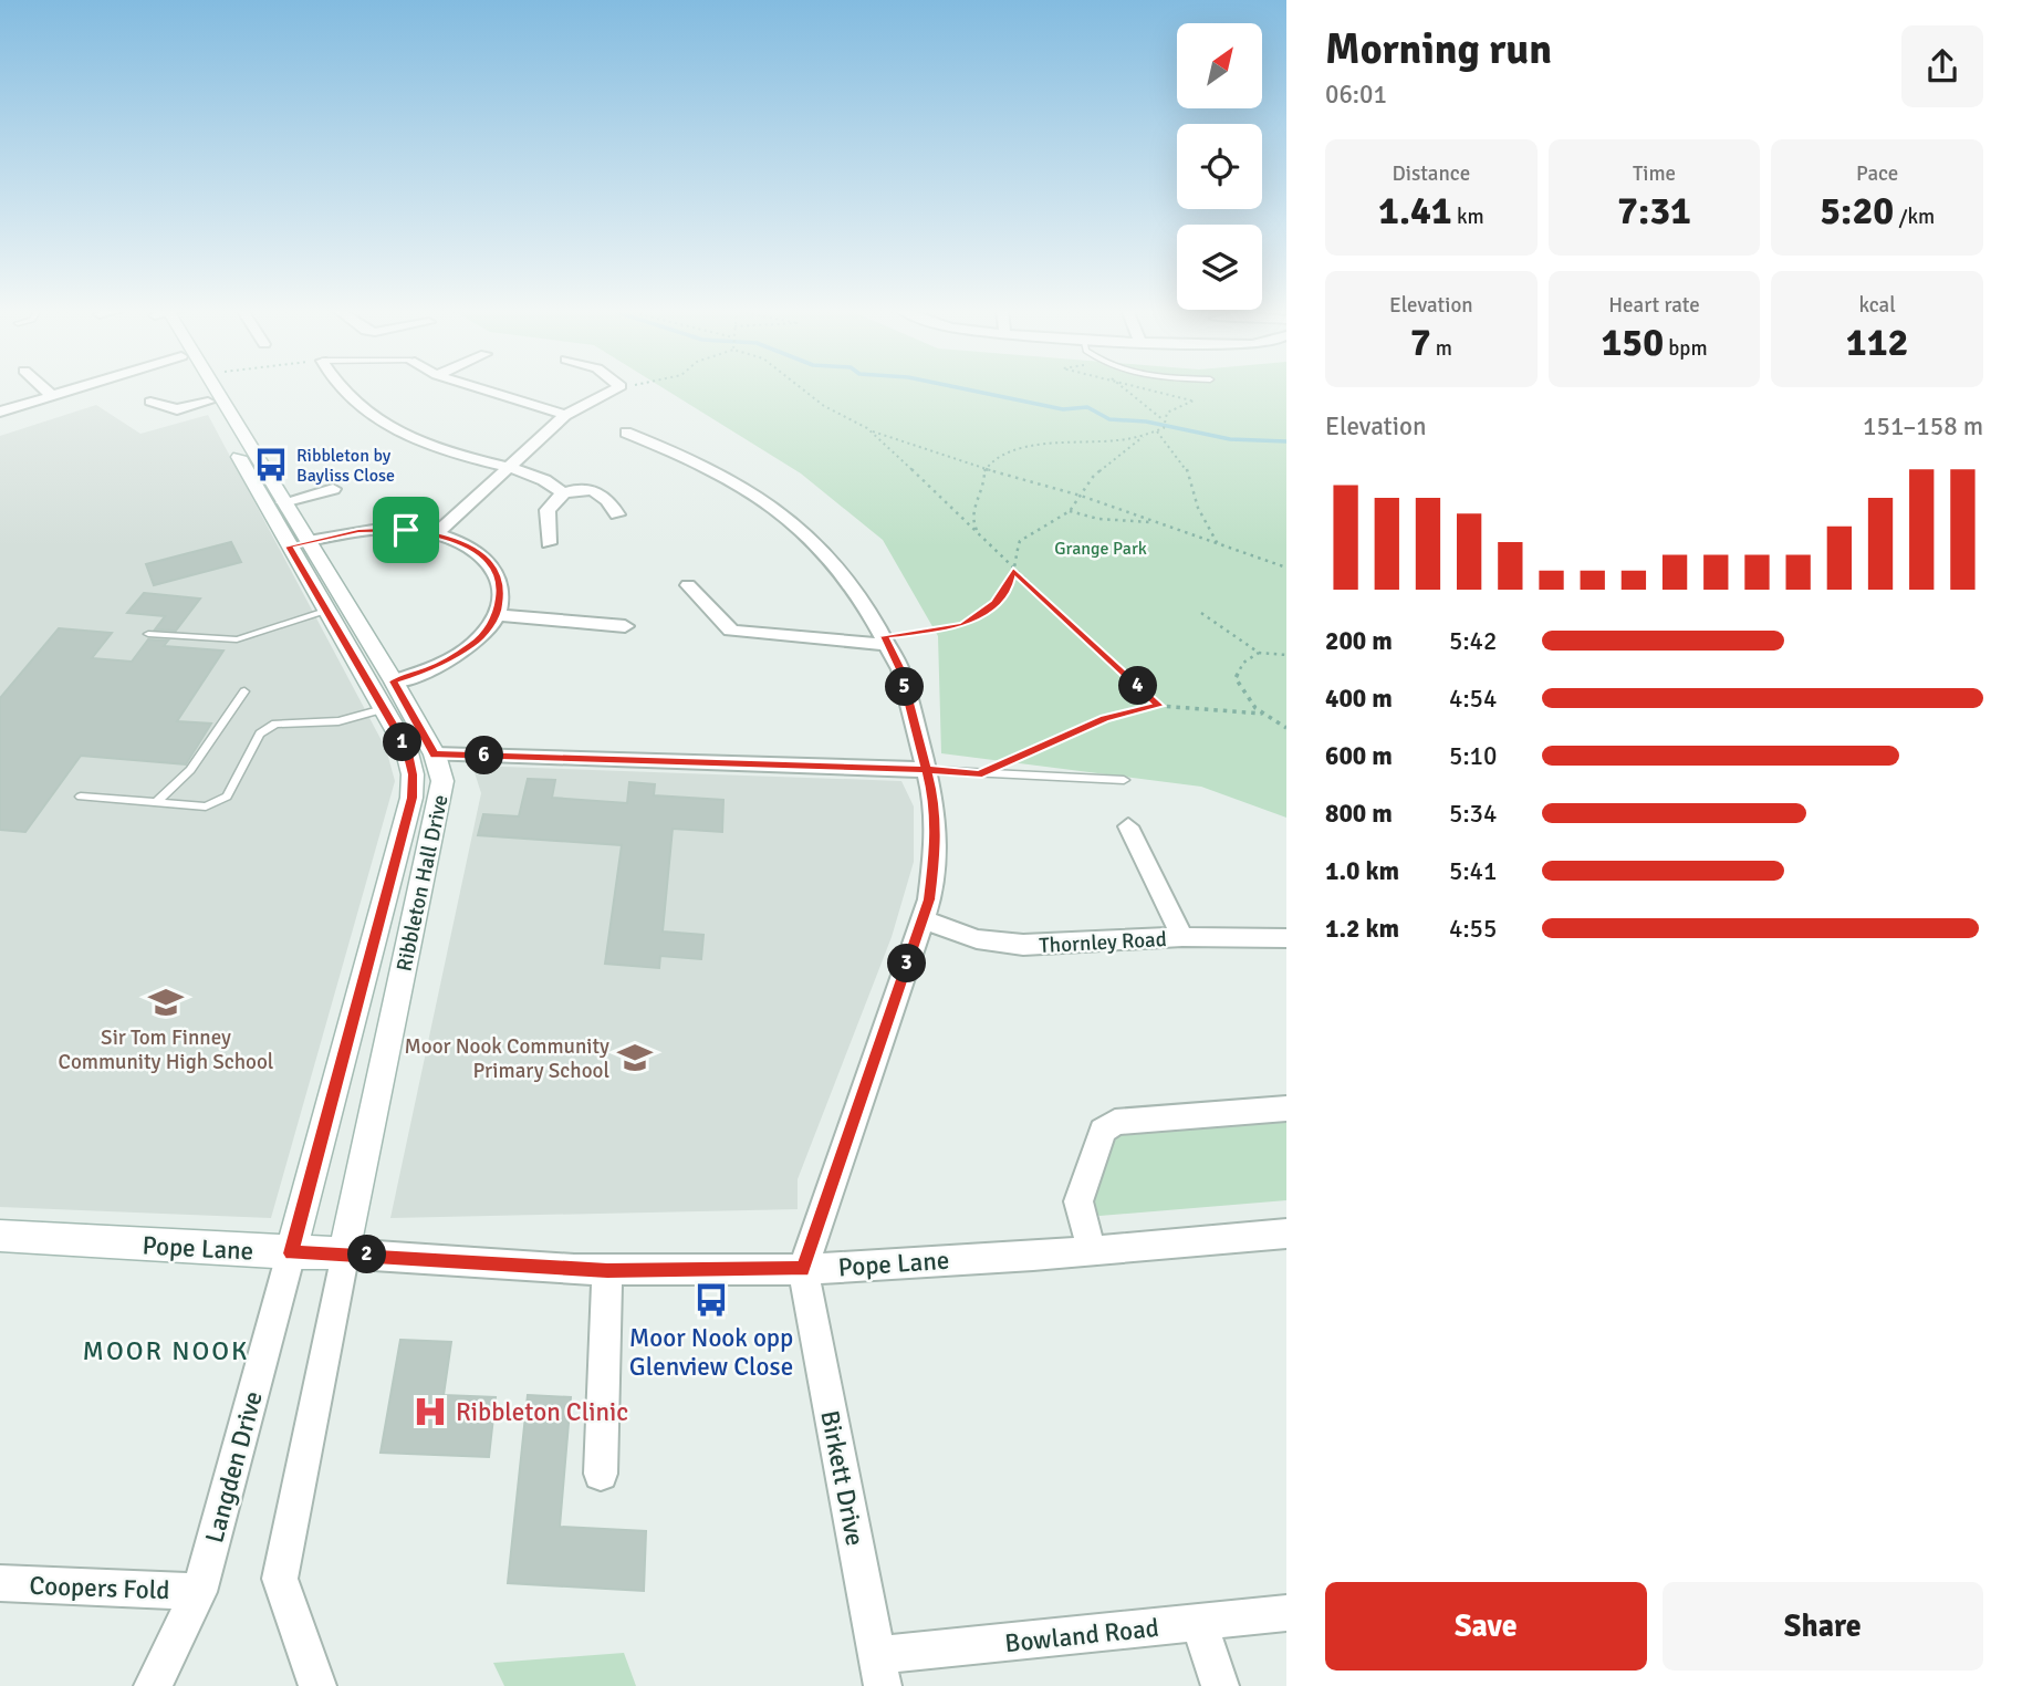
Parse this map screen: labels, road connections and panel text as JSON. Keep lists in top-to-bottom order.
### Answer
{
  "streets": {
    "street": [
      "Ribbleton Hall Drive",
      "Thornley Road",
      "Pope Lane",
      "Langden Drive",
      "Birkett Drive",
      "Coopers Fold",
      "Bowland Road"
    ]
  },
  "crossings": [
    ["Ribbleton Hall Drive", "Pope Lane"],
    ["Ribbleton Hall Drive", "Langden Drive"],
    ["Pope Lane", "Langden Drive"],
    ["Pope Lane", "Birkett Drive"],
    ["Langden Drive", "Coopers Fold"],
    ["Birkett Drive", "Bowland Road"]
  ],
  "districts": ["MOOR NOOK"],
  "parks": ["Grange Park"],
  "places": {
    "bus stop": ["Ribbleton by Bayliss Close", "Moor Nook opp Glenview Close"],
    "school or university": ["Sir Tom Finney Community High School", "Moor Nook Community Primary School"],
    "hospital": ["Ribbleton Clinic"]
  },
  "north": "top right",
  "page": {
    "heading": ["Morning run", "06:01"],
    "stats": [
      ["Distance", "1.41 km"],
      ["Time", "7:31"],
      ["Pace", "5:20 /km"],
      ["Elevation", "7 m"],
      ["Heart rate", "150 bpm"],
      ["kcal", "112"]
    ],
    "chart": ["Elevation", "151–158 m"],
    "list": [
      {
        "name": "200 m",
        "note": "5:42"
      },
      {
        "name": "400 m",
        "note": "4:54"
      },
      {
        "name": "600 m",
        "note": "5:10"
      },
      {
        "name": "800 m",
        "note": "5:34"
      },
      {
        "name": "1.0 km",
        "note": "5:41"
      },
      {
        "name": "1.2 km",
        "note": "4:55"
      }
    ],
    "pins": [
      "4",
      "5",
      "1",
      "6",
      "3",
      "2"
    ],
    "buttons": ["Save", "Share"]
  }
}
